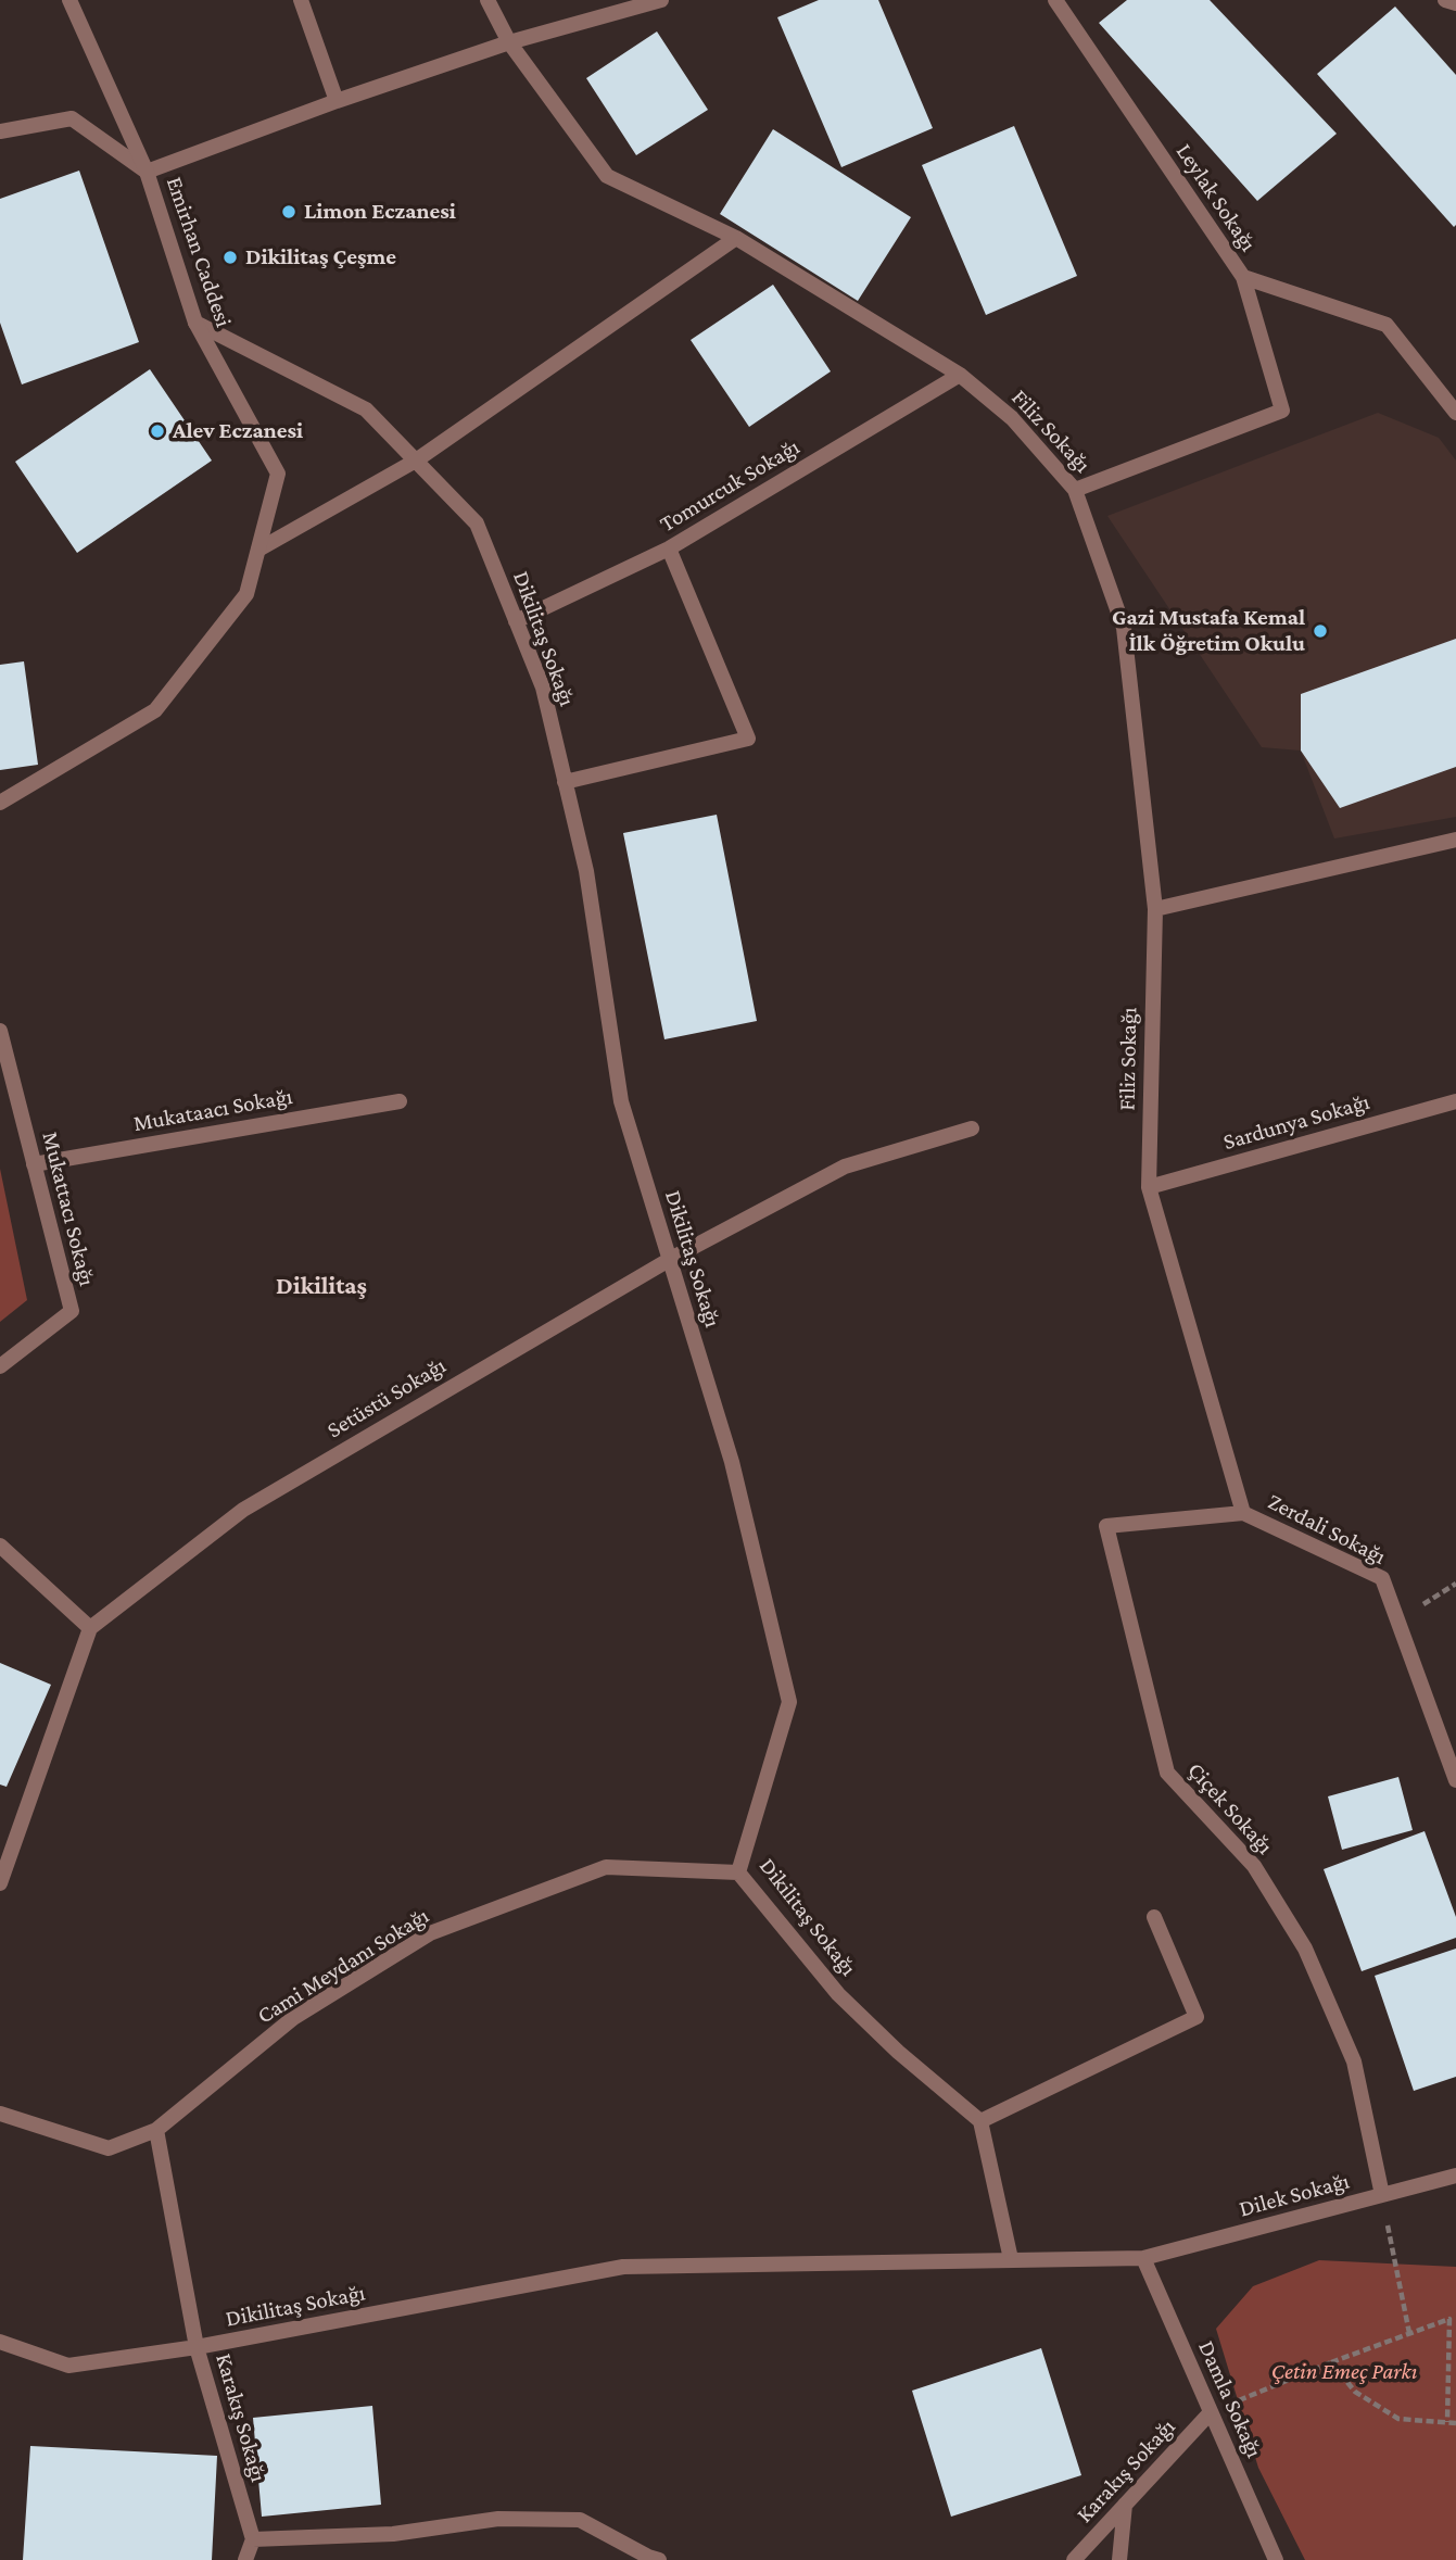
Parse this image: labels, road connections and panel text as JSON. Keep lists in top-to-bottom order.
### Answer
{
  "streets": {
    "street": [
      "Leylak Sokağı",
      "Emirhan Caddesi",
      "Filiz Sokağı",
      "Tomurcuk Sokağı",
      "Dikilitaş Sokağı",
      "Mukataacı Sokağı",
      "Sardunya Sokağı",
      "Mukattacı Sokağı",
      "Setüstü Sokağı",
      "Zerdali Sokağı",
      "Çiçek Sokağı",
      "Cami Meydanı Sokağı",
      "Dilek Sokağı",
      "Damla Sokağı",
      "Karakış Sokağı"
    ]
  },
  "crossings": [
    ["Emirhan Caddesi", "Dikilitaş Sokağı"],
    ["Filiz Sokağı", "Tomurcuk Sokağı"],
    ["Filiz Sokağı", "Sardunya Sokağı"],
    ["Filiz Sokağı", "Zerdali Sokağı"],
    ["Tomurcuk Sokağı", "Dikilitaş Sokağı"],
    ["Dikilitaş Sokağı", "Setüstü Sokağı"],
    ["Dikilitaş Sokağı", "Cami Meydanı Sokağı"],
    ["Dikilitaş Sokağı", "Dilek Sokağı"],
    ["Dikilitaş Sokağı", "Damla Sokağı"],
    ["Dikilitaş Sokağı", "Karakış Sokağı"],
    ["Mukataacı Sokağı", "Mukattacı Sokağı"],
    ["Sardunya Sokağı", "Zerdali Sokağı"],
    ["Zerdali Sokağı", "Çiçek Sokağı"],
    ["Çiçek Sokağı", "Dilek Sokağı"],
    ["Cami Meydanı Sokağı", "Karakış Sokağı"],
    ["Dilek Sokağı", "Damla Sokağı"],
    ["Damla Sokağı", "Karakış Sokağı"]
  ],
  "districts": ["Dikilitaş"],
  "parks": ["Çetin Emeç Parkı"],
  "places": [
    "Limon Eczanesi",
    "Dikilitaş Çeşme",
    "Alev Eczanesi",
    "Gazi Mustafa Kemal İlk Öğretim Okulu"
  ]
}
